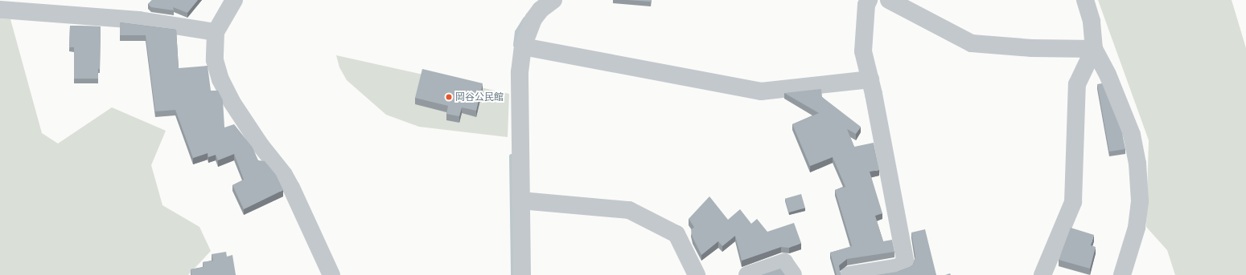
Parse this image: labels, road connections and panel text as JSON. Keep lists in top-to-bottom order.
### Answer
{
  "places": ["岡谷公民館"]
}
